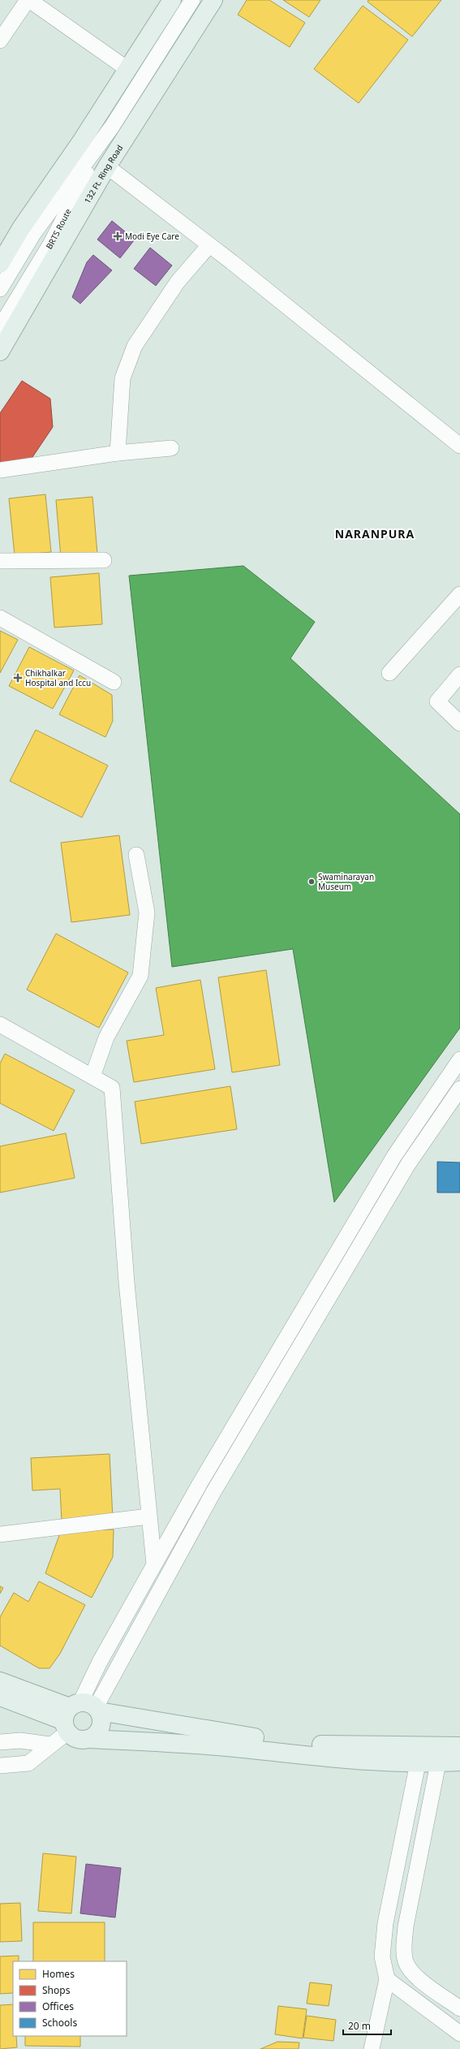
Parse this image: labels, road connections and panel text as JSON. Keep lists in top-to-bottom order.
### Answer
{
  "streets": {
    "main road": ["132 Ft. Ring Road"],
    "street": ["BRTS Route"]
  },
  "districts": ["NARANPURA"],
  "places": {
    "health": ["Modi Eye Care", "Chikhalkar Hospital and Iccu"],
    "other": ["Swaminarayan Museum"]
  },
  "legend": [
    "Homes",
    "Shops",
    "Offices",
    "Schools"
  ],
  "scale_bar": "20 m"
}
